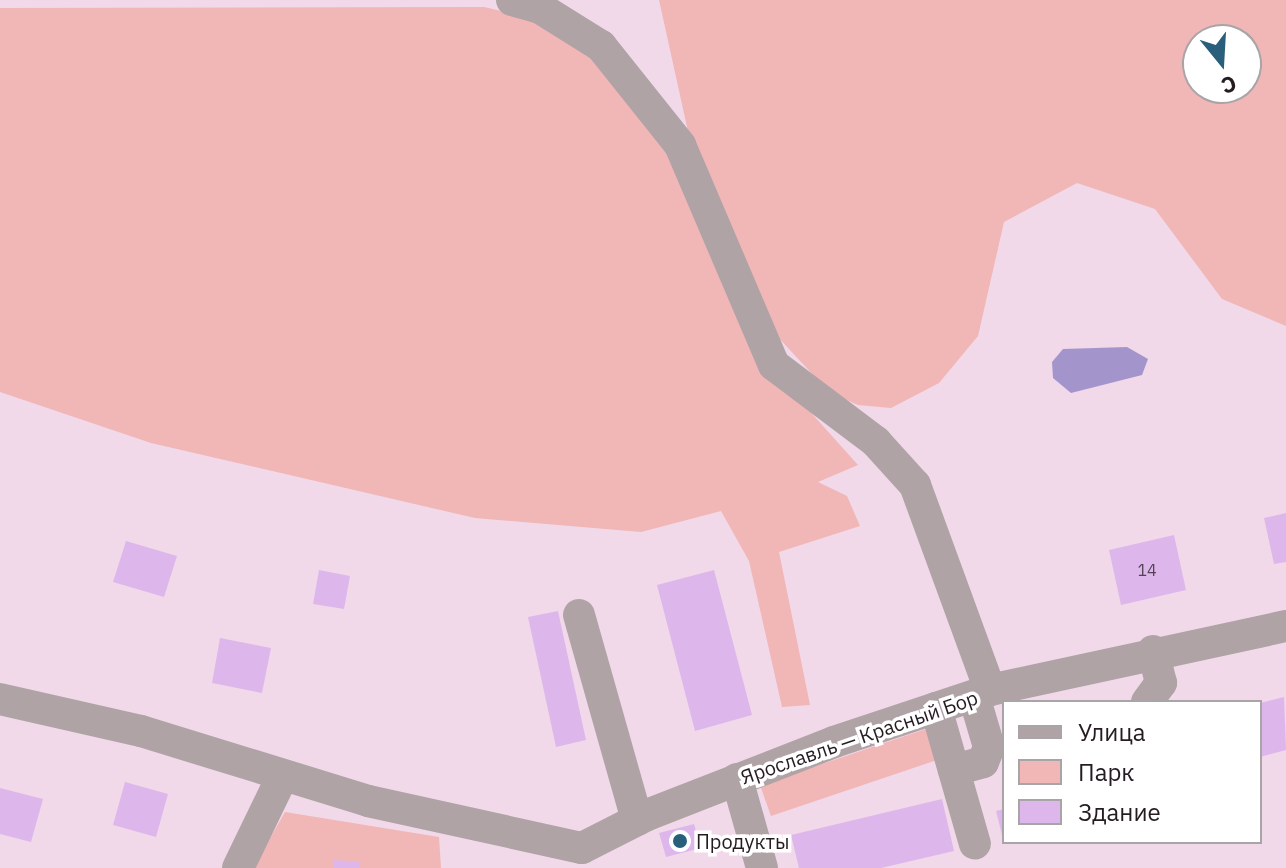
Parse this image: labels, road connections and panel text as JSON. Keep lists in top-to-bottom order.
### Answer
{
  "streets": {
    "street": ["Ярославль — Красный Бор"]
  },
  "places": ["Продукты"],
  "house_numbers": ["14"],
  "legend": ["Улица", "Парк", "Здание"],
  "north": "bottom"
}
